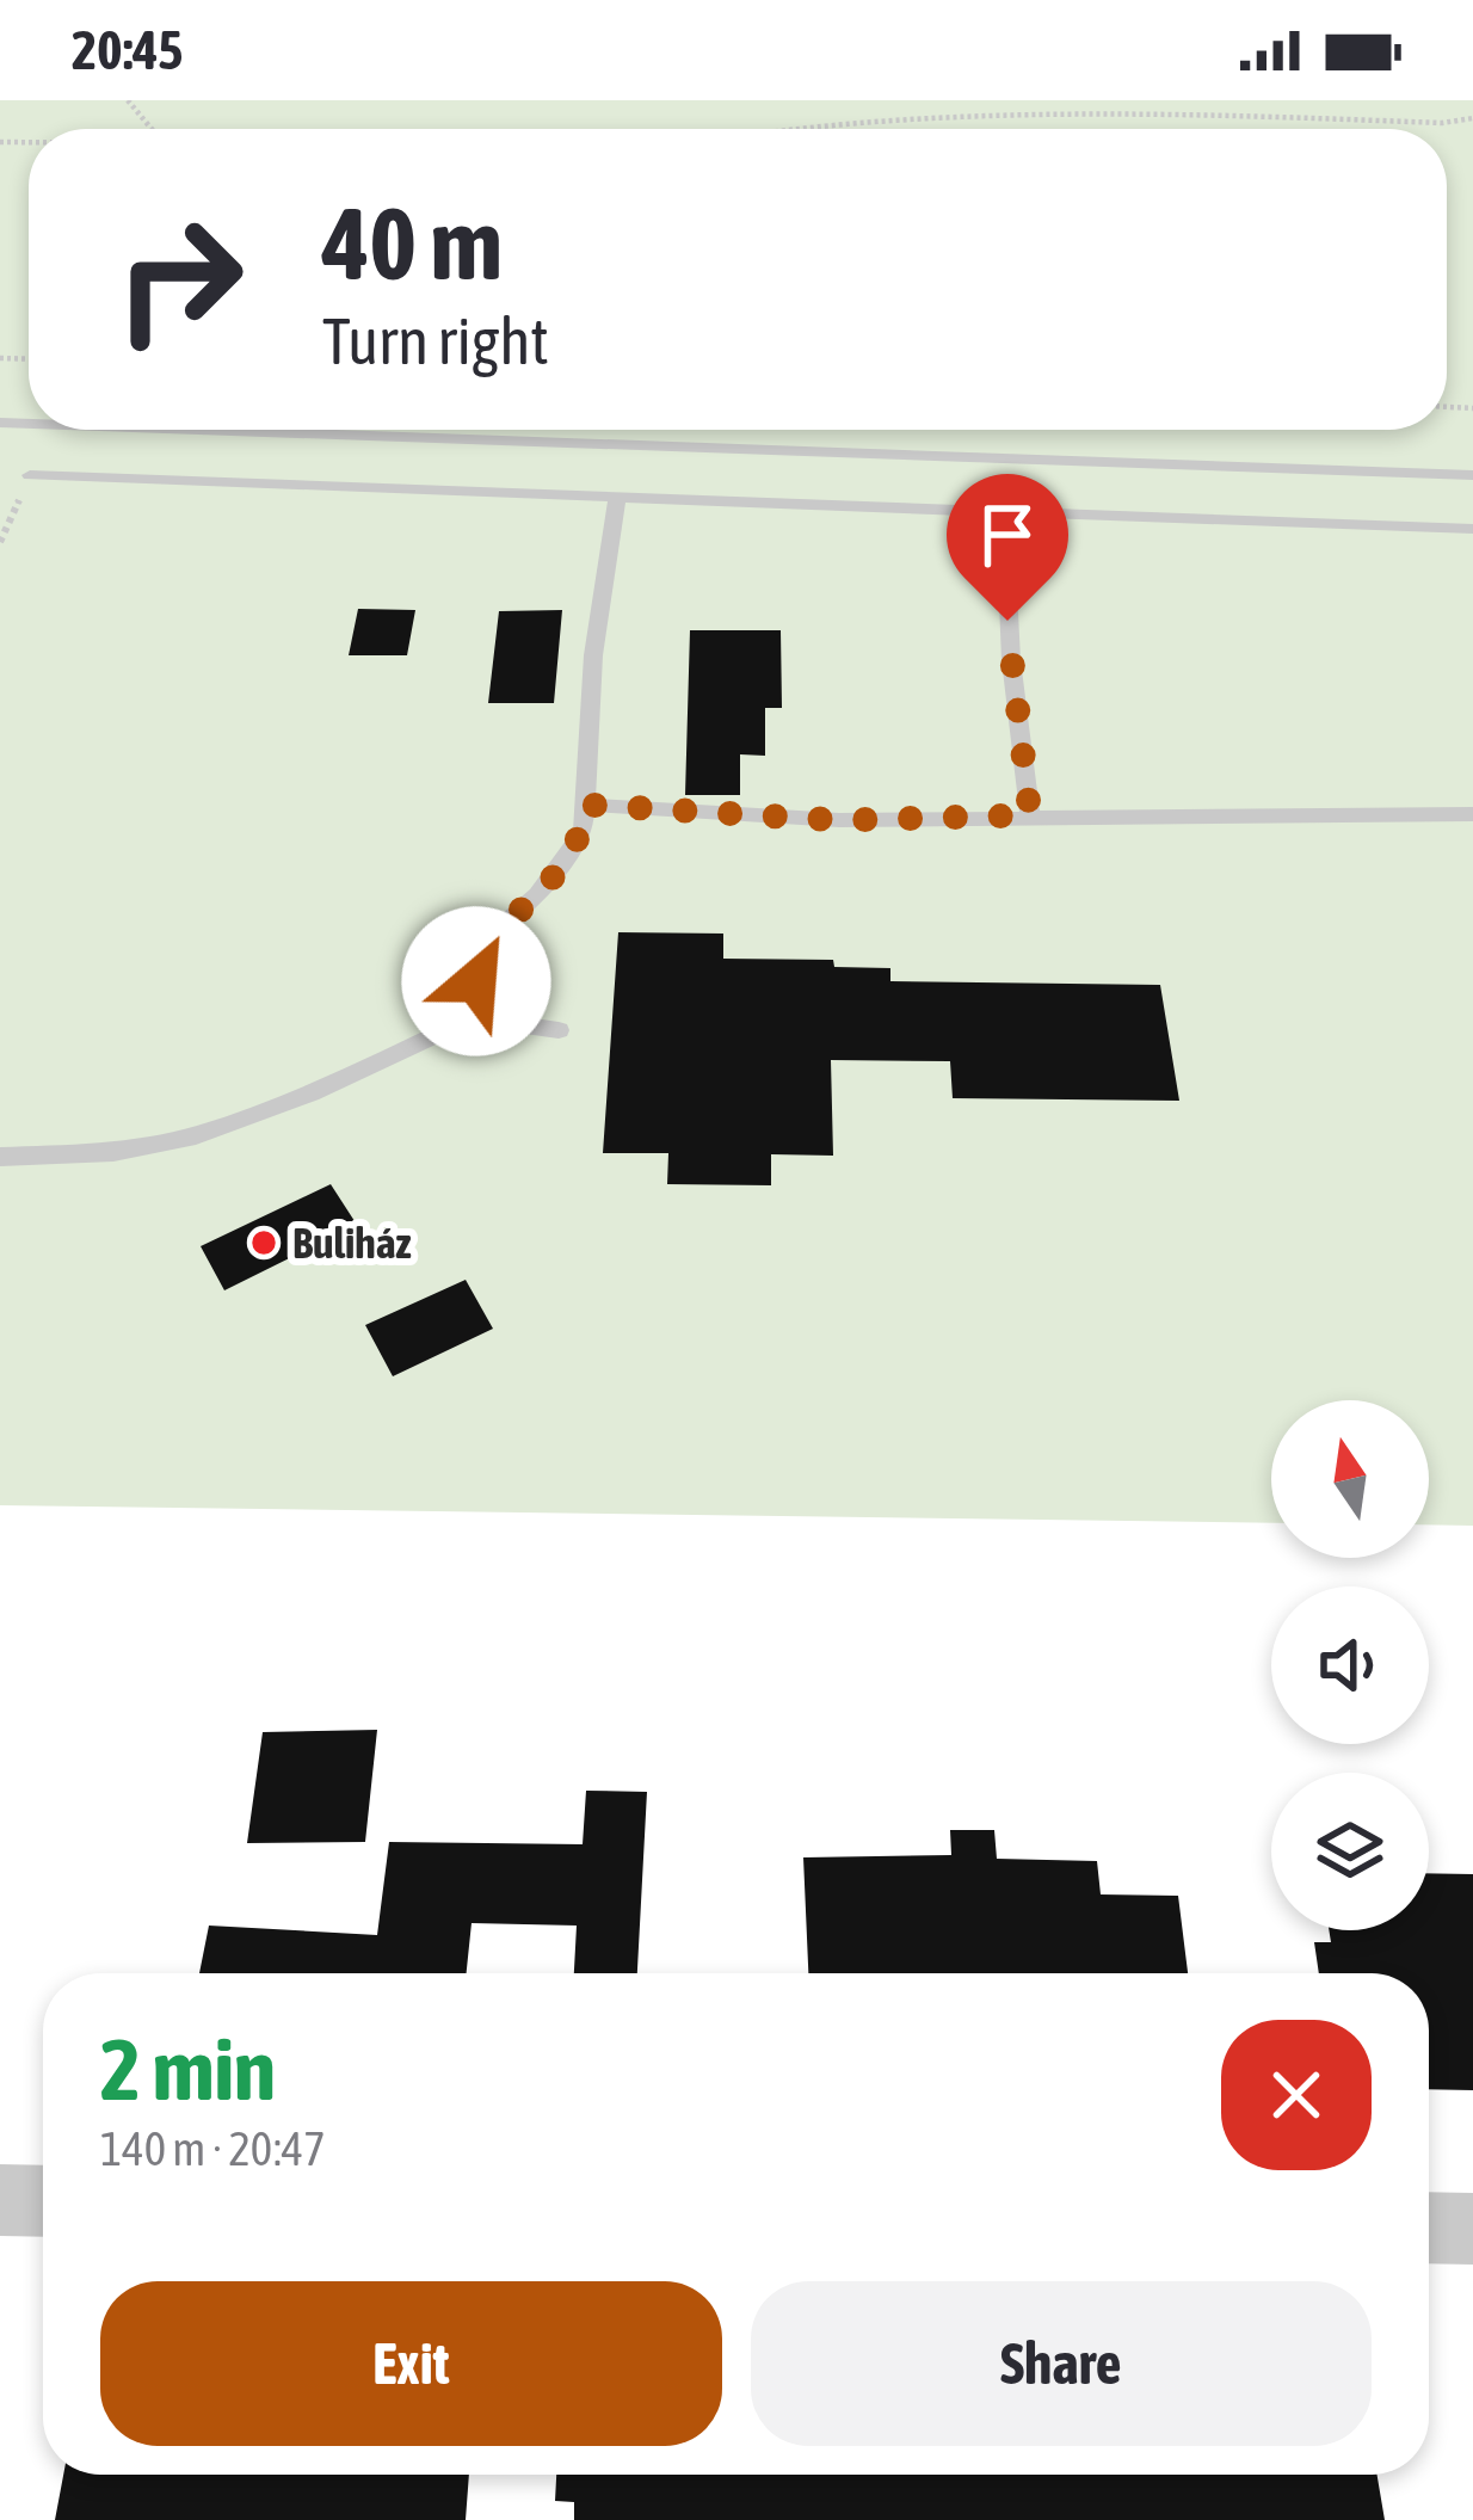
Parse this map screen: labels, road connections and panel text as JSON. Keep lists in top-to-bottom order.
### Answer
{
  "places": ["Buliház"],
  "north": "top",
  "page": {
    "status": "20:45",
    "turn": ["40 m", "Turn right"],
    "heading": ["2 min", "140 m · 20:47"],
    "buttons": ["Exit", "Share"]
  }
}
